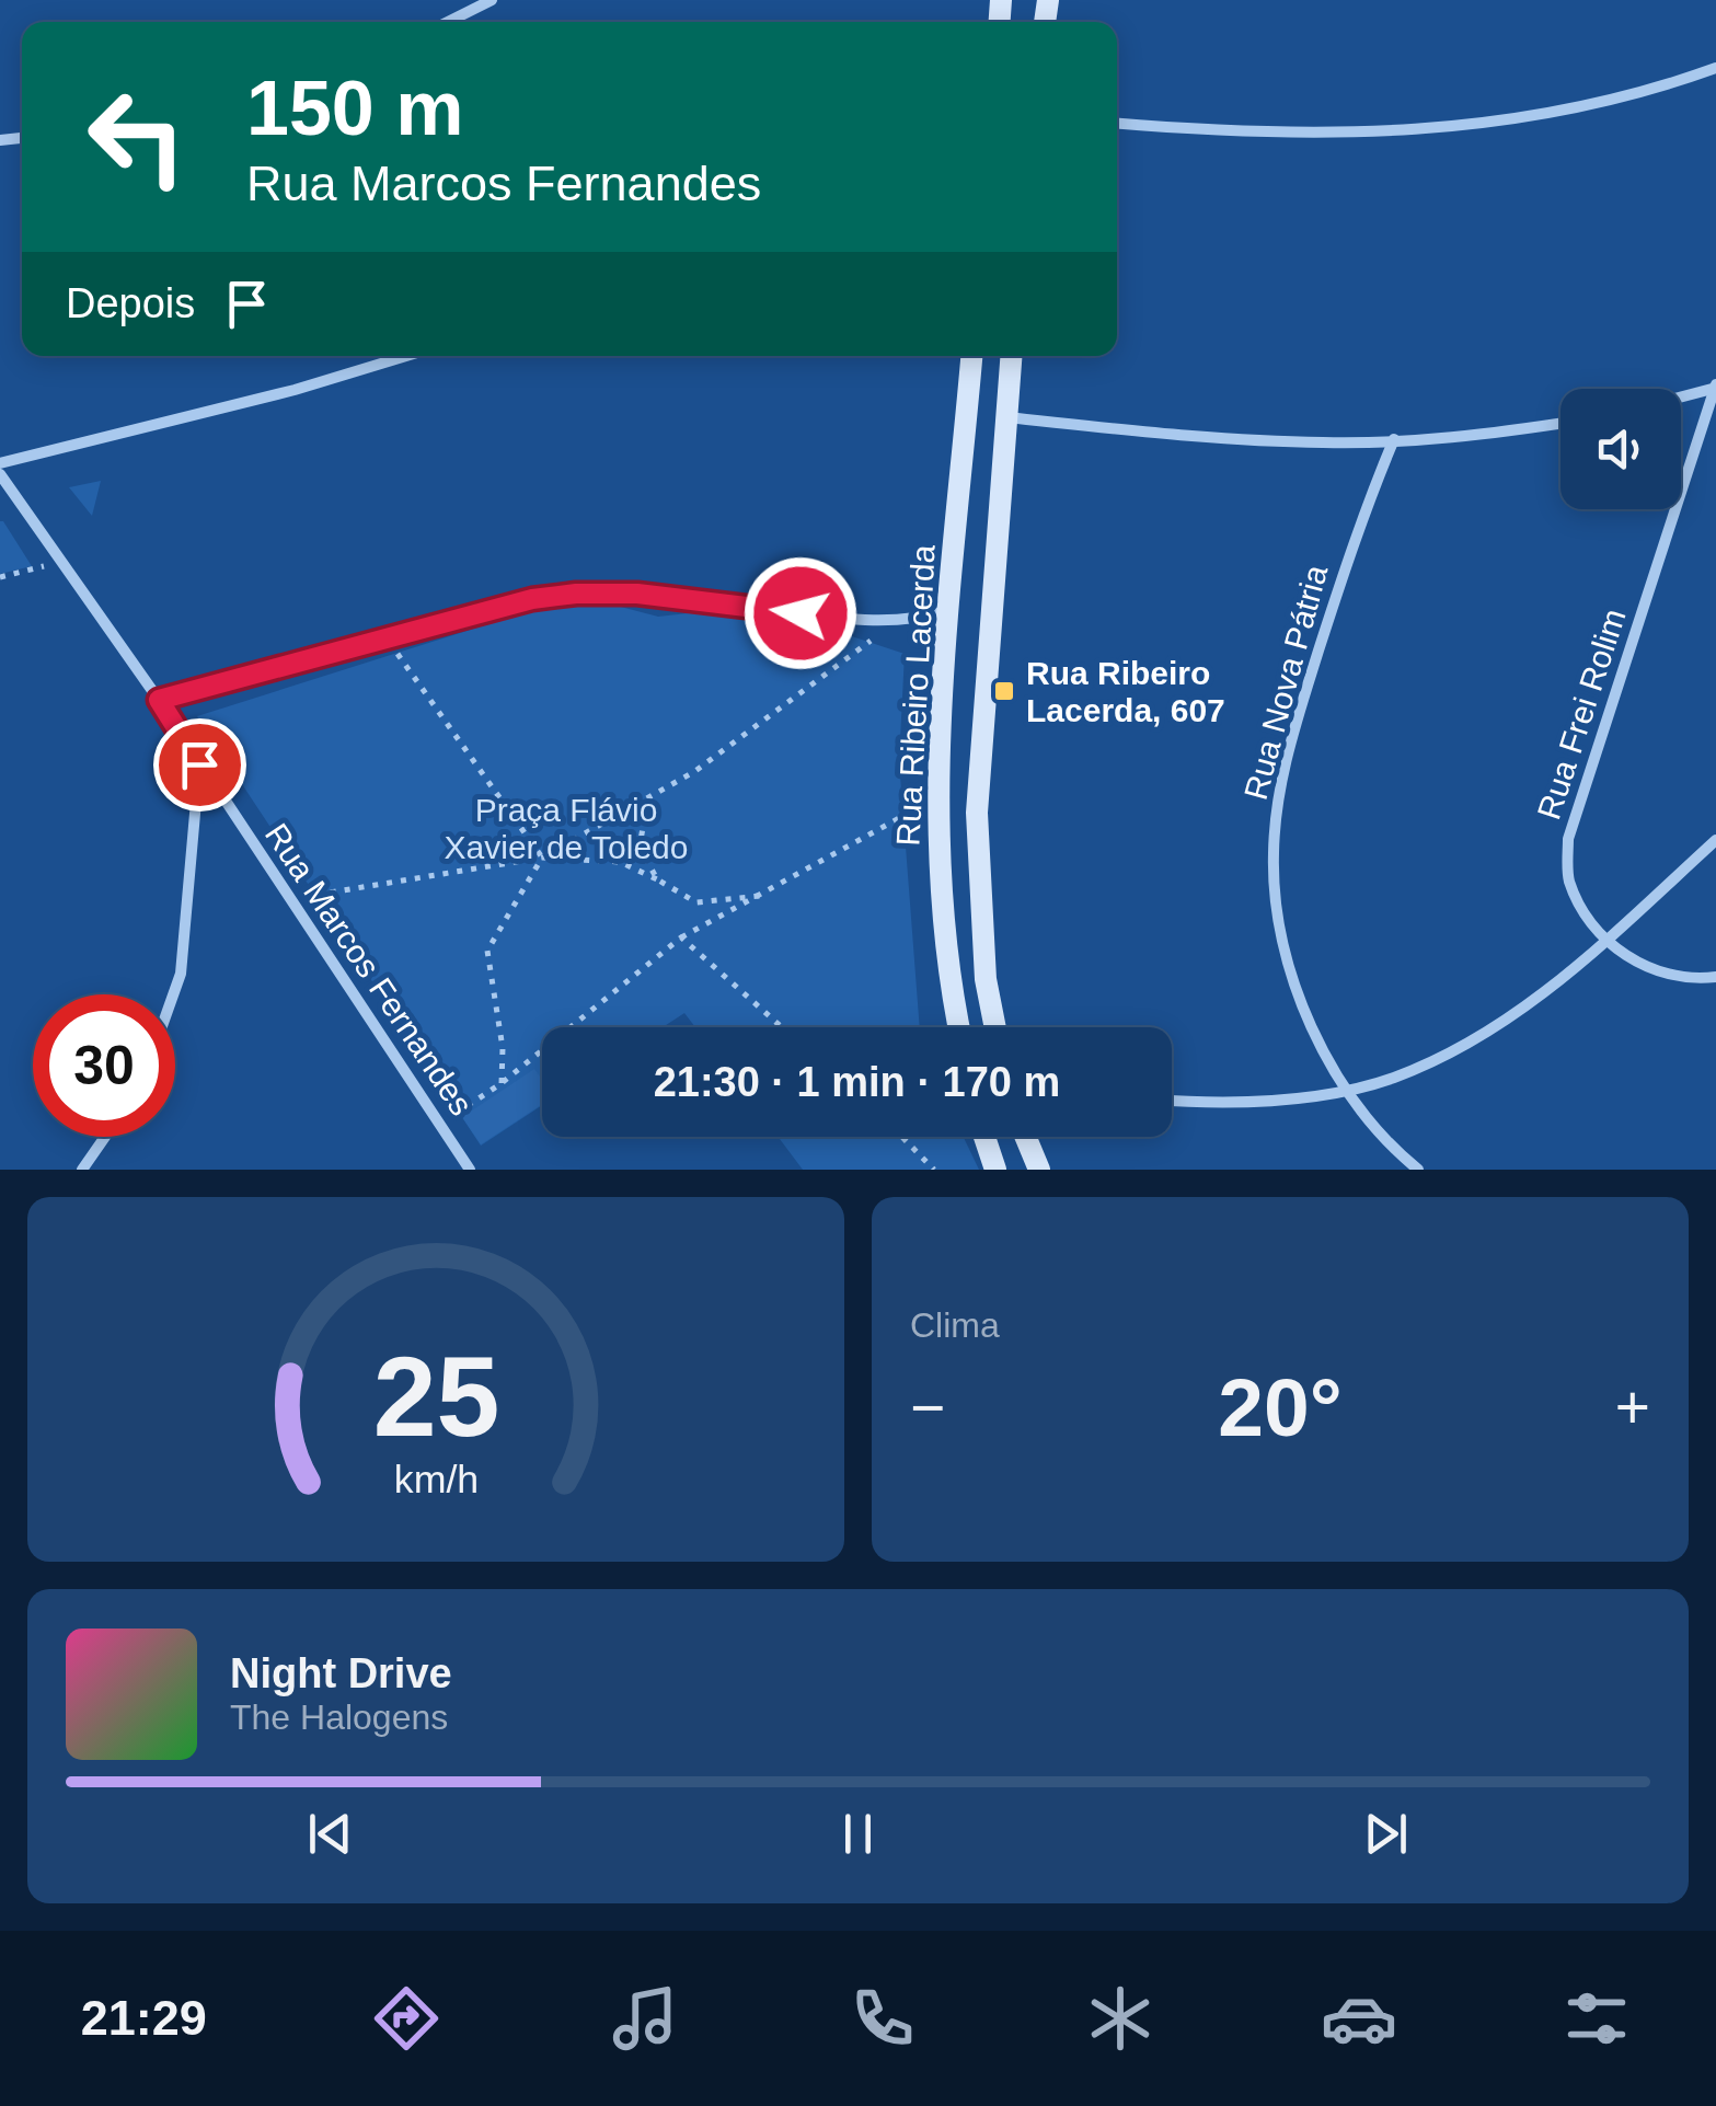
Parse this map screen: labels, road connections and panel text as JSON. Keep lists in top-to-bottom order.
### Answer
{
  "streets": {
    "street": [
      "Rua Nova Pátria",
      "Rua Ribeiro Lacerda",
      "Rua Frei Rolim",
      "Rua Marcos Fernandes"
    ]
  },
  "parks": ["Praça Flávio Xavier de Toledo"],
  "places": {
    "transit": ["Rua Ribeiro Lacerda, 607"]
  },
  "page": {
    "turn": ["150 m", "Rua Marcos Fernandes"],
    "then": "Depois",
    "limit": "30",
    "trip": "21:30 · 1 min · 170 m",
    "tile": "Clima",
    "heat": ["−", "20°", "+"],
    "song": ["Night Drive", "The Halogens"],
    "tabs": "21:29",
    "gauge": ["25", "km/h"]
  }
}
